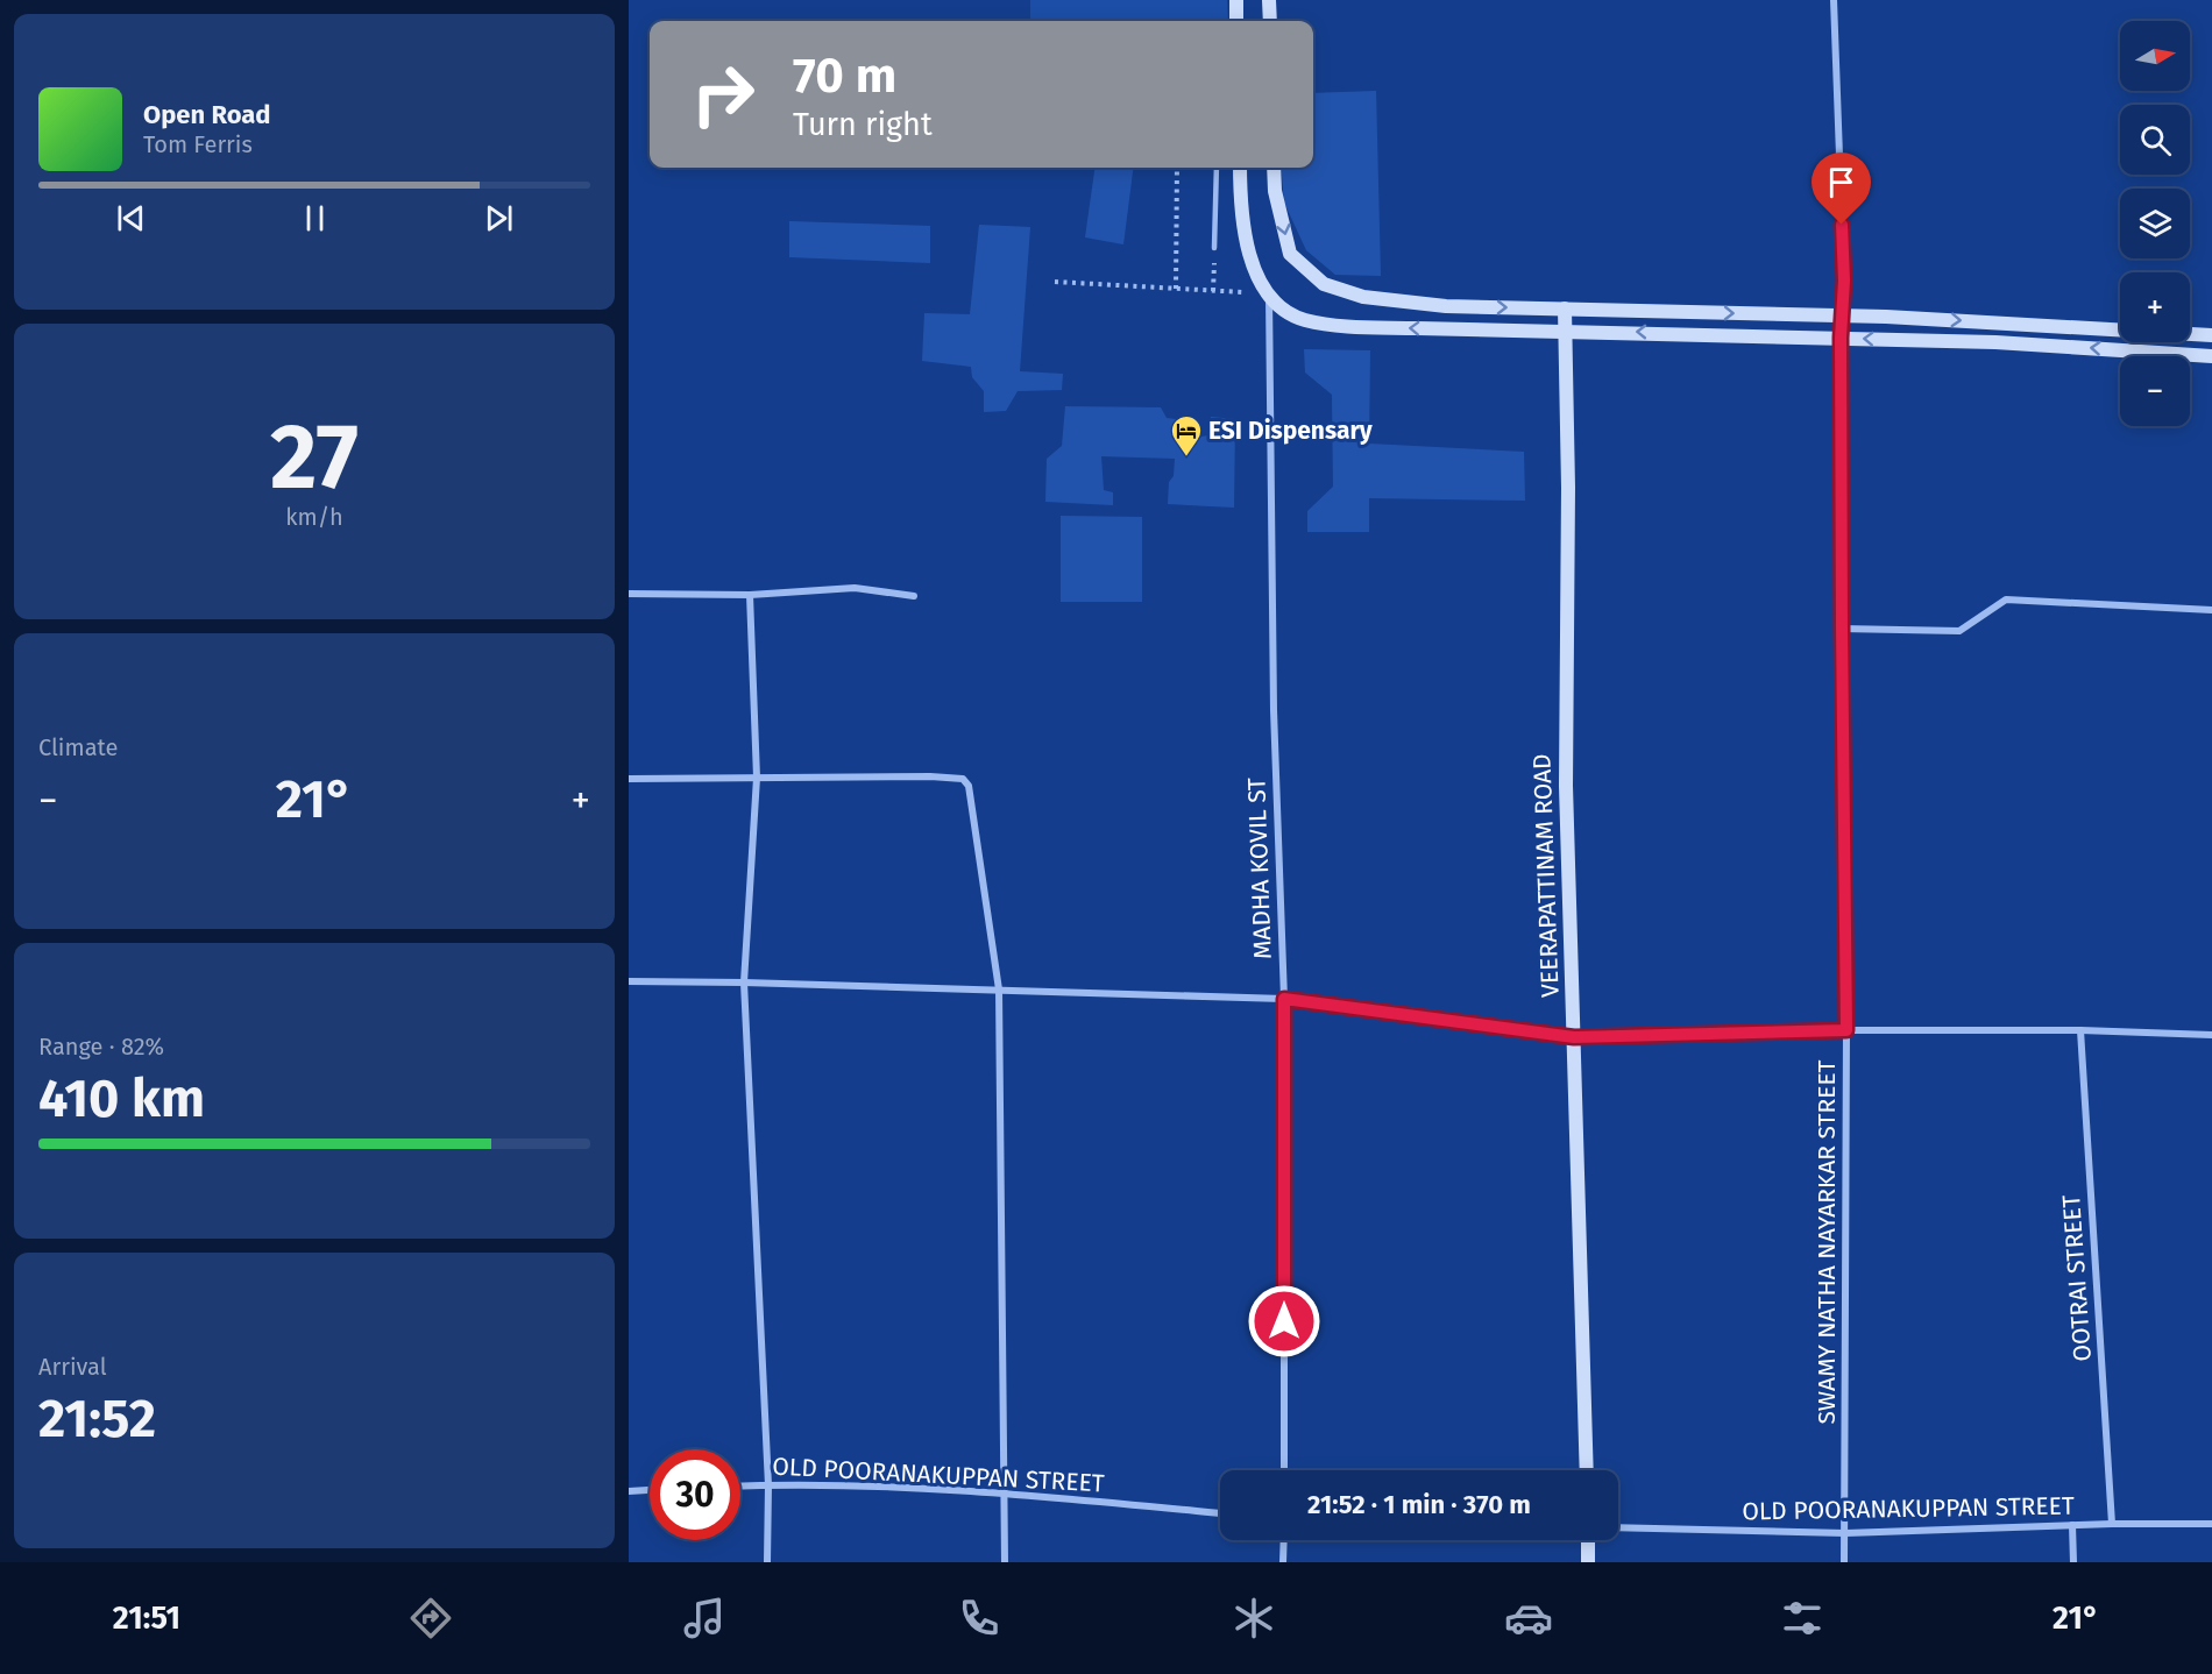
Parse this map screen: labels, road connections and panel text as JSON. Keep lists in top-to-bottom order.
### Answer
{
  "streets": {
    "street": [
      "MADHA KOVIL ST",
      "VEERAPATTINAM ROAD",
      "SWAMY NATHA NAYARKAR STREET",
      "OOTRAI STREET",
      "OLD POORANAKUPPAN STREET"
    ]
  },
  "crossings": [
    ["SWAMY NATHA NAYARKAR STREET", "OLD POORANAKUPPAN STREET"],
    ["OOTRAI STREET", "OLD POORANAKUPPAN STREET"]
  ],
  "places": {
    "hotel": ["ESI Dispensary"]
  },
  "north": "right",
  "page": {
    "map_buttons": ["+", "−"],
    "turn": ["70 m", "Turn right"],
    "song": ["Open Road", "Tom Ferris"],
    "tile": [
      ["27", "km/h"],
      "Climate",
      ["Range · 82%", "410 km"],
      ["Arrival", "21:52"]
    ],
    "heat": ["−", "21°", "+"],
    "limit": "30",
    "trip": "21:52 · 1 min · 370 m",
    "tabs": ["21:51", "21°"]
  }
}
